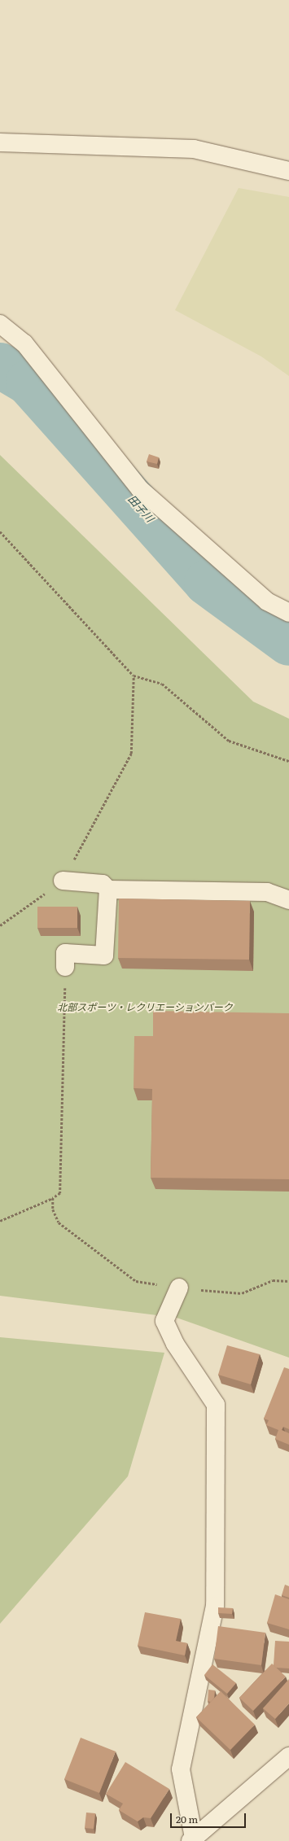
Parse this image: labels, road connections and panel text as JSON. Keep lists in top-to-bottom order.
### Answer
{
  "water": ["田子川"],
  "parks": ["北部スポーツ・レクリエーションパーク"],
  "scale_bar": "20 m"
}
